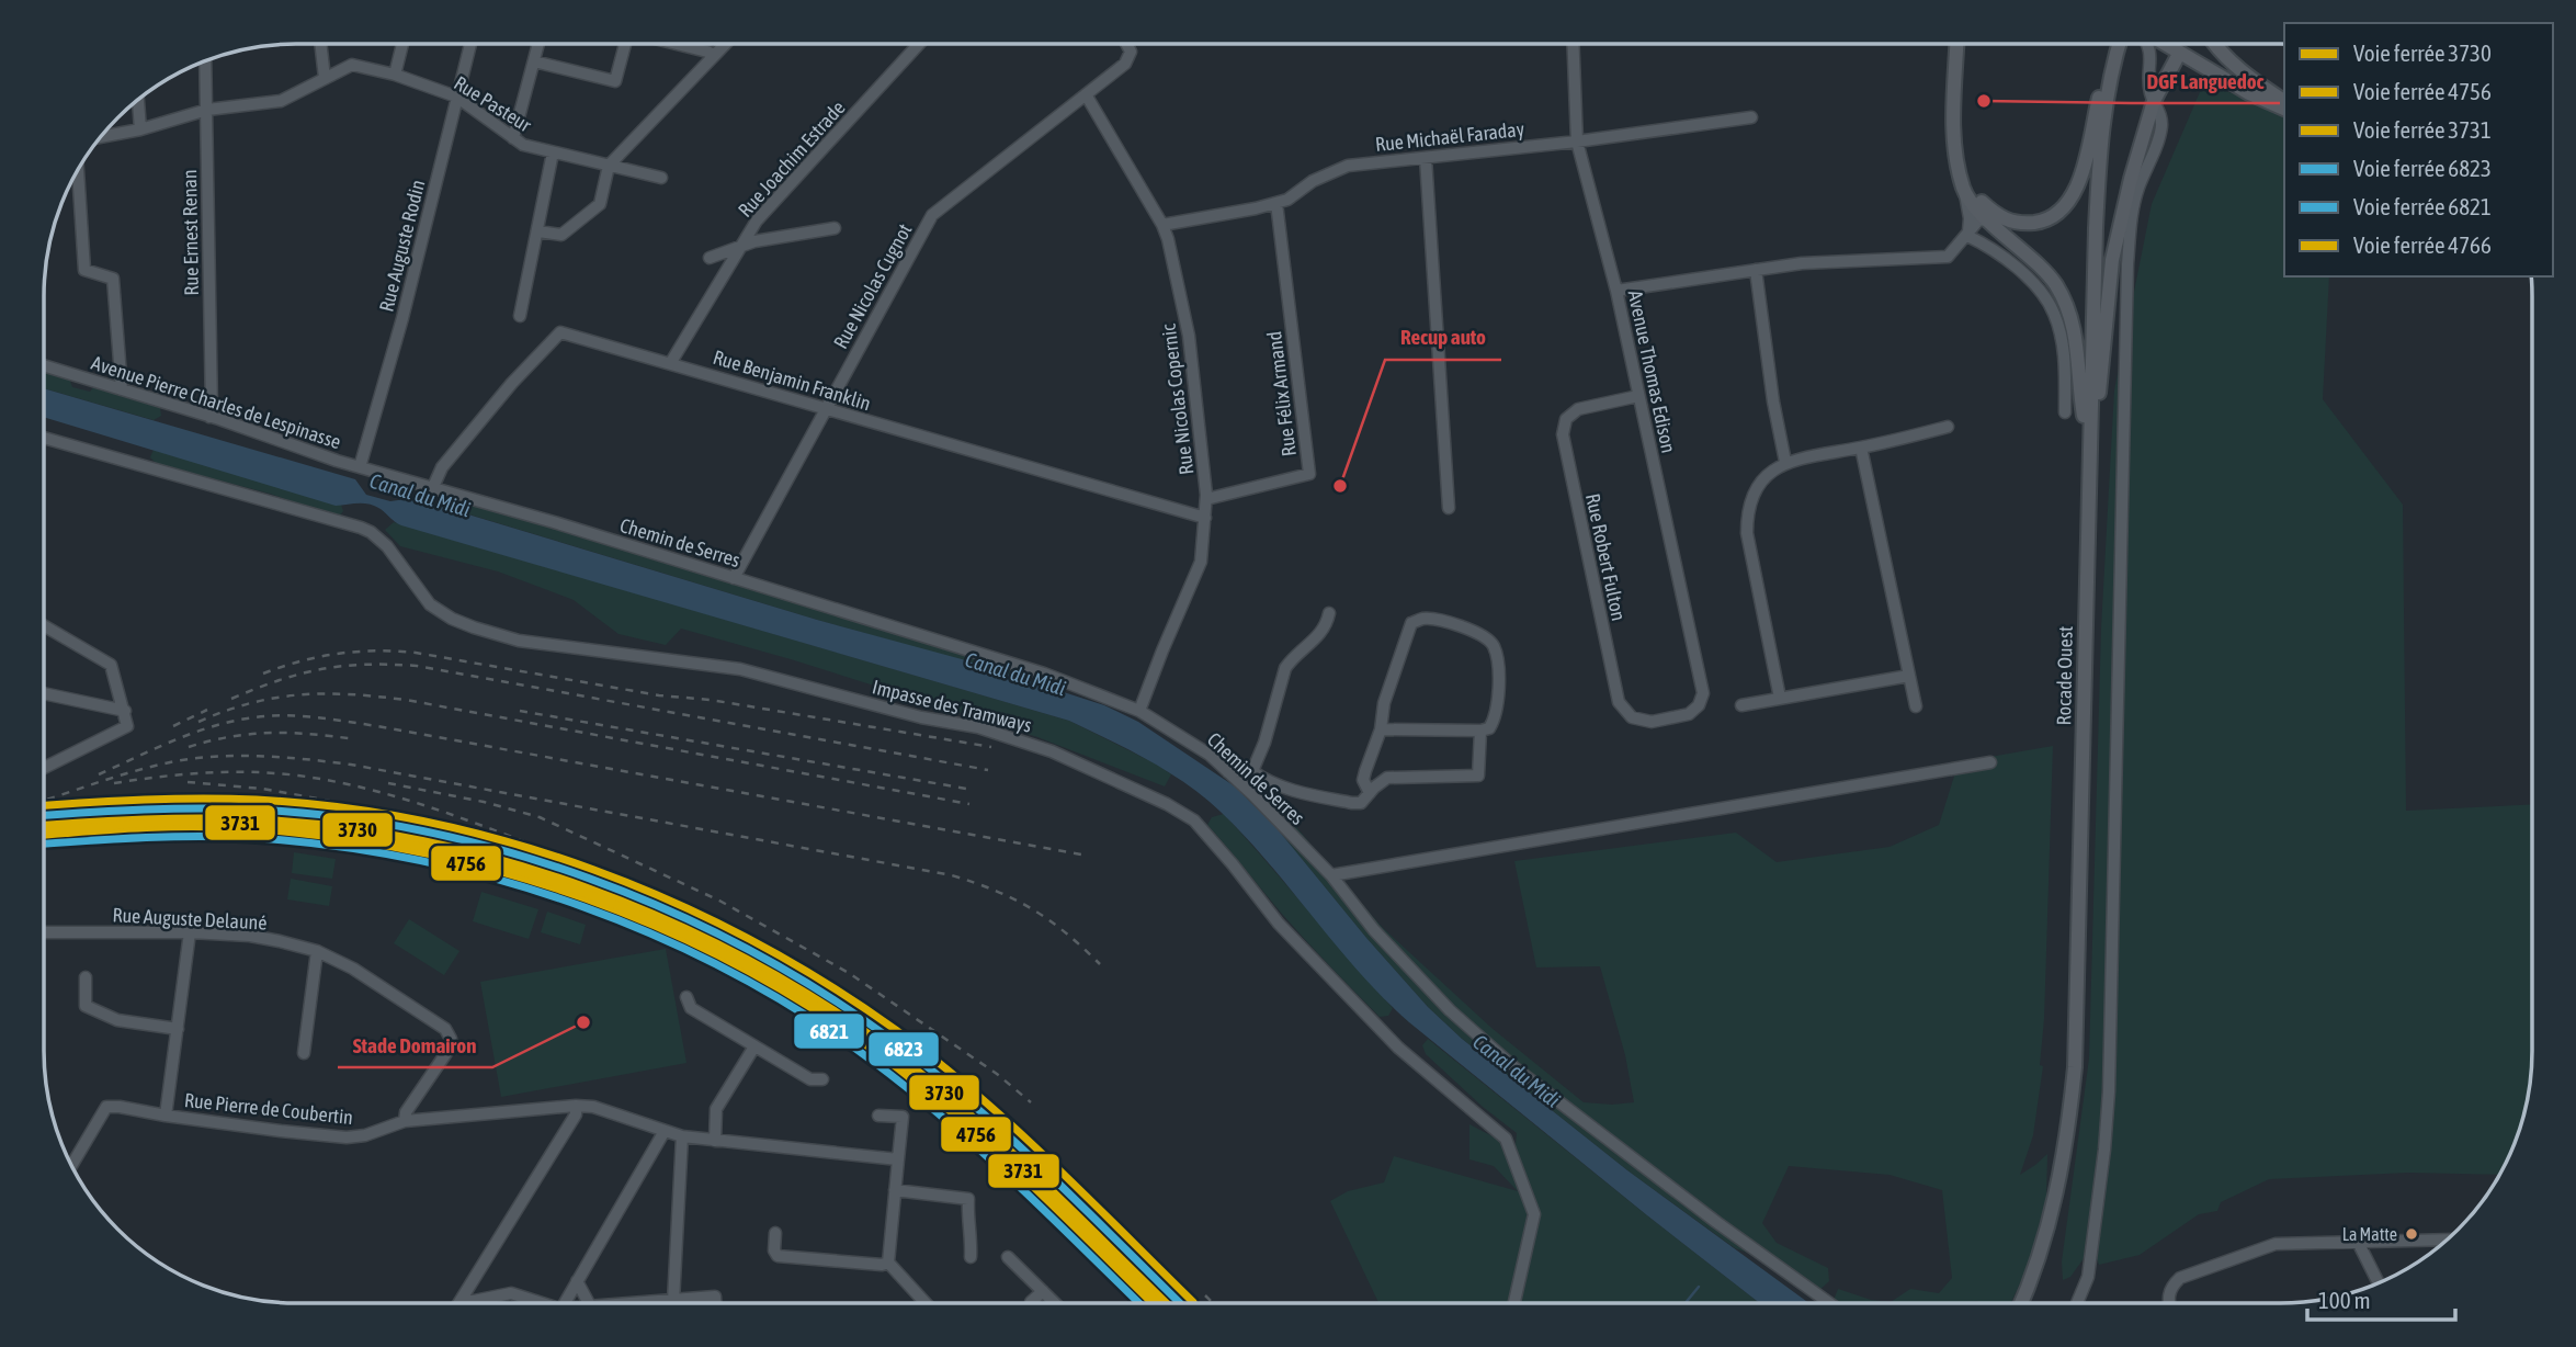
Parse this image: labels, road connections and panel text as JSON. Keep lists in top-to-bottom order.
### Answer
{
  "streets": {
    "main road": ["Rocade Ouest"],
    "street": [
      "Rue Pasteur",
      "Rue Michaël Faraday",
      "Rue Joachim Estrade",
      "Rue Ernest Renan",
      "Rue Auguste Rodin",
      "Rue Nicolas Cugnot",
      "Avenue Thomas Edison",
      "Rue Benjamin Franklin",
      "Rue Félix Armand",
      "Rue Nicolas Copernic",
      "Avenue Pierre Charles de Lespinasse",
      "Chemin de Serres",
      "Rue Robert Fulton",
      "Impasse des Tramways",
      "Rue Auguste Delauné",
      "Rue Pierre de Coubertin"
    ]
  },
  "crossings": [
    ["Rue Pasteur", "Rue Ernest Renan"],
    ["Rue Pasteur", "Rue Auguste Rodin"],
    ["Rue Michaël Faraday", "Avenue Thomas Edison"],
    ["Rue Michaël Faraday", "Rue Félix Armand"],
    ["Rue Michaël Faraday", "Rue Nicolas Copernic"],
    ["Rue Joachim Estrade", "Rue Benjamin Franklin"],
    ["Rue Ernest Renan", "Avenue Pierre Charles de Lespinasse"],
    ["Rue Auguste Rodin", "Avenue Pierre Charles de Lespinasse"],
    ["Rue Nicolas Cugnot", "Rue Benjamin Franklin"],
    ["Rue Nicolas Cugnot", "Rue Nicolas Copernic"],
    ["Rue Nicolas Cugnot", "Chemin de Serres"],
    ["Avenue Thomas Edison", "Rue Robert Fulton"],
    ["Rue Benjamin Franklin", "Rue Nicolas Copernic"],
    ["Rue Benjamin Franklin", "Chemin de Serres"],
    ["Rue Félix Armand", "Rue Nicolas Copernic"],
    ["Rue Nicolas Copernic", "Chemin de Serres"],
    ["Avenue Pierre Charles de Lespinasse", "Chemin de Serres"],
    ["Rue Auguste Delauné", "Rue Pierre de Coubertin"]
  ],
  "water": ["Canal du Midi"],
  "places": [
    "DGF Languedoc",
    "Recup auto",
    "Stade Domairon",
    "La Matte"
  ],
  "lines": [
    "rail line 4766",
    "rail line 6823",
    "rail line 3730",
    "rail line 3731",
    "rail line 4756",
    "rail line 6821"
  ],
  "legend": [
    "Voie ferrée 3730",
    "Voie ferrée 4756",
    "Voie ferrée 3731",
    "Voie ferrée 6823",
    "Voie ferrée 6821",
    "Voie ferrée 4766"
  ],
  "scale_bar": "100 m"
}
